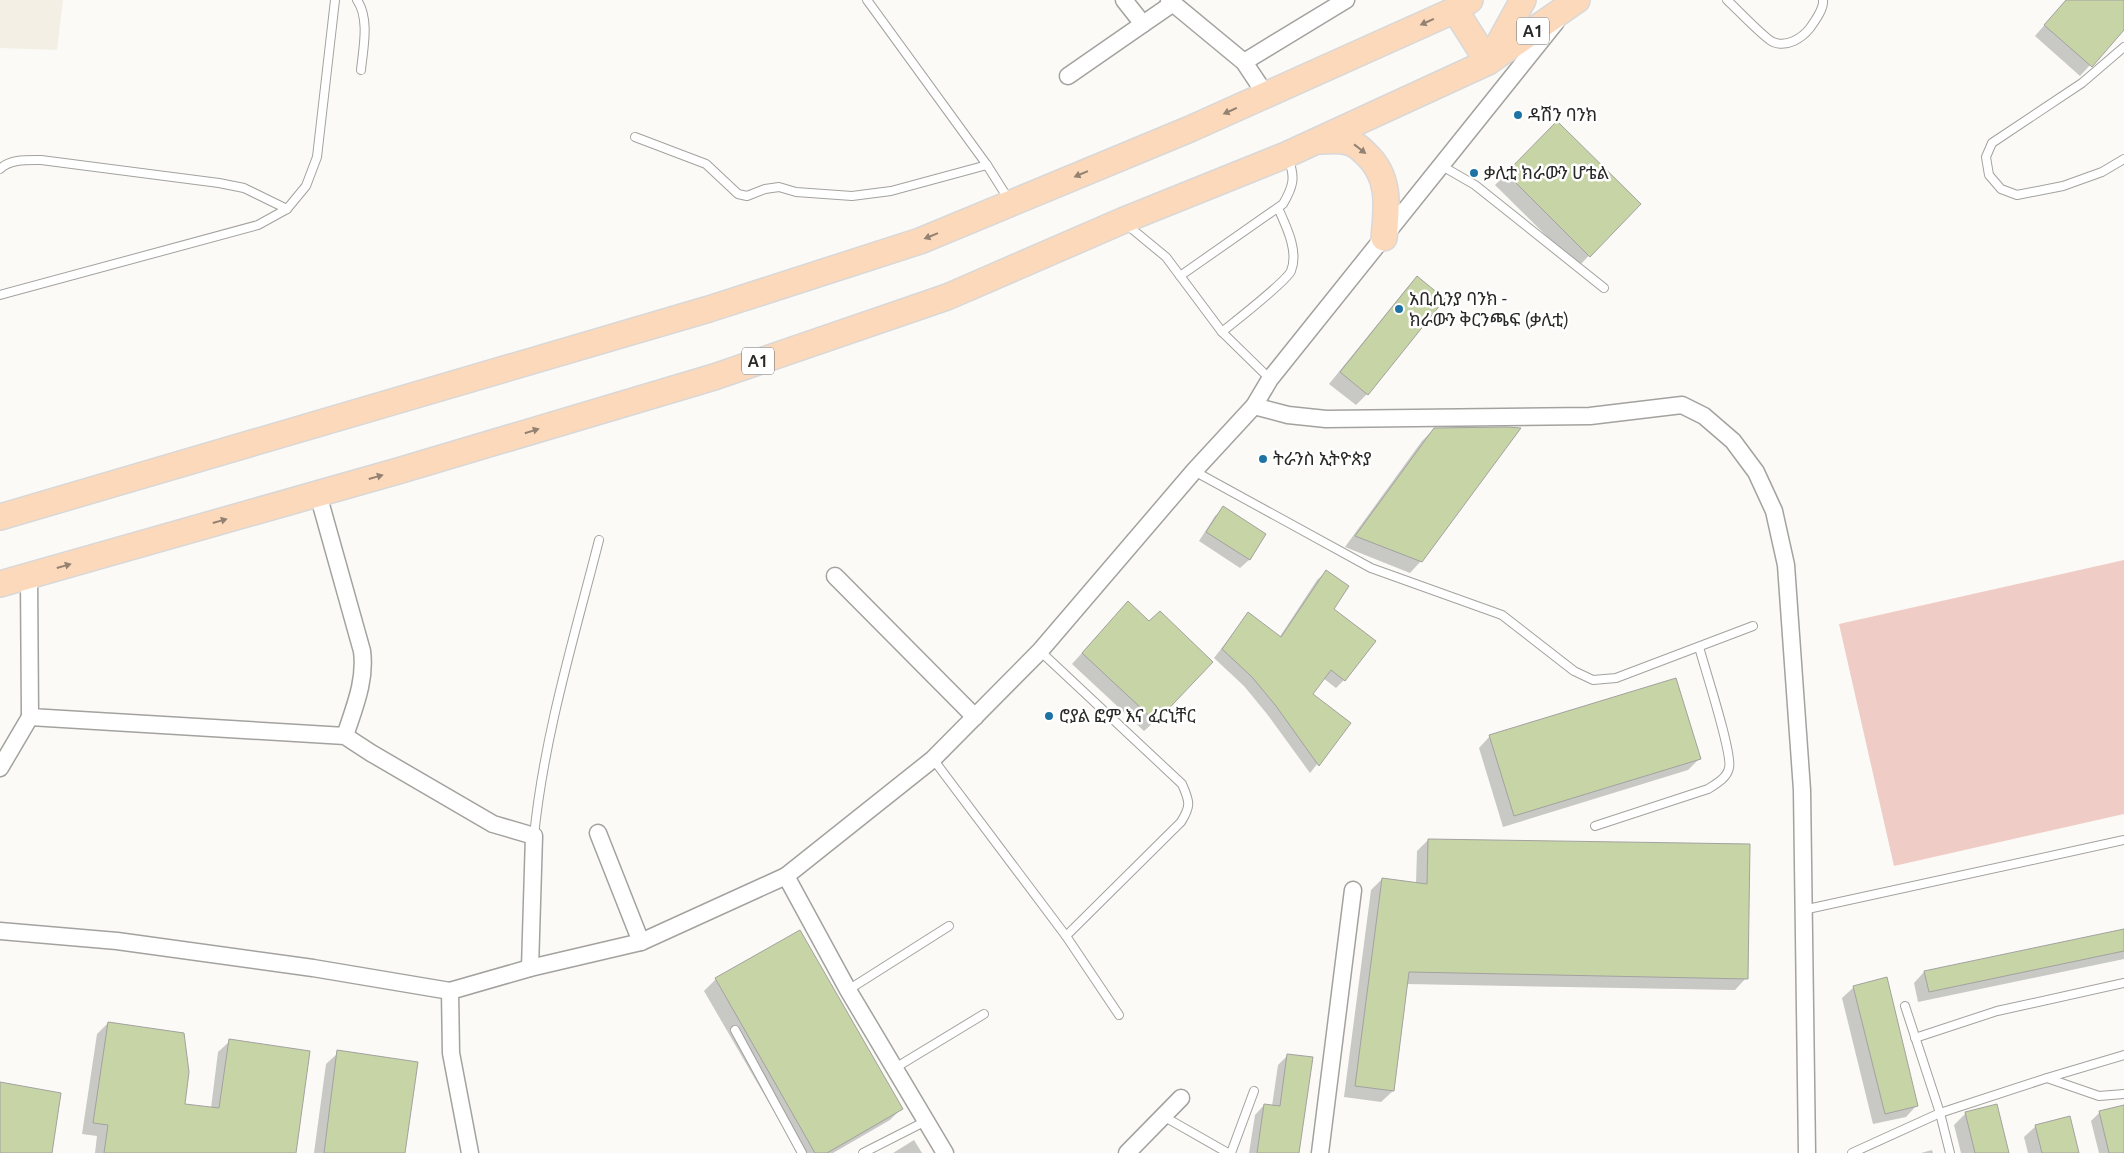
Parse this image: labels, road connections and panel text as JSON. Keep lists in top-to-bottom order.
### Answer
{
  "streets": {
    "main road": ["A1"]
  },
  "places": [
    "ዳሽን ባንክ",
    "ቃሊቲ ክራውን ሆቴል",
    "አቢሲንያ ባንክ - ክራውን ቅርንጫፍ (ቃሊቲ)",
    "ትራንስ ኢትዮጵያ",
    "ሮያል ፎም እና ፈርኒቸር"
  ]
}
